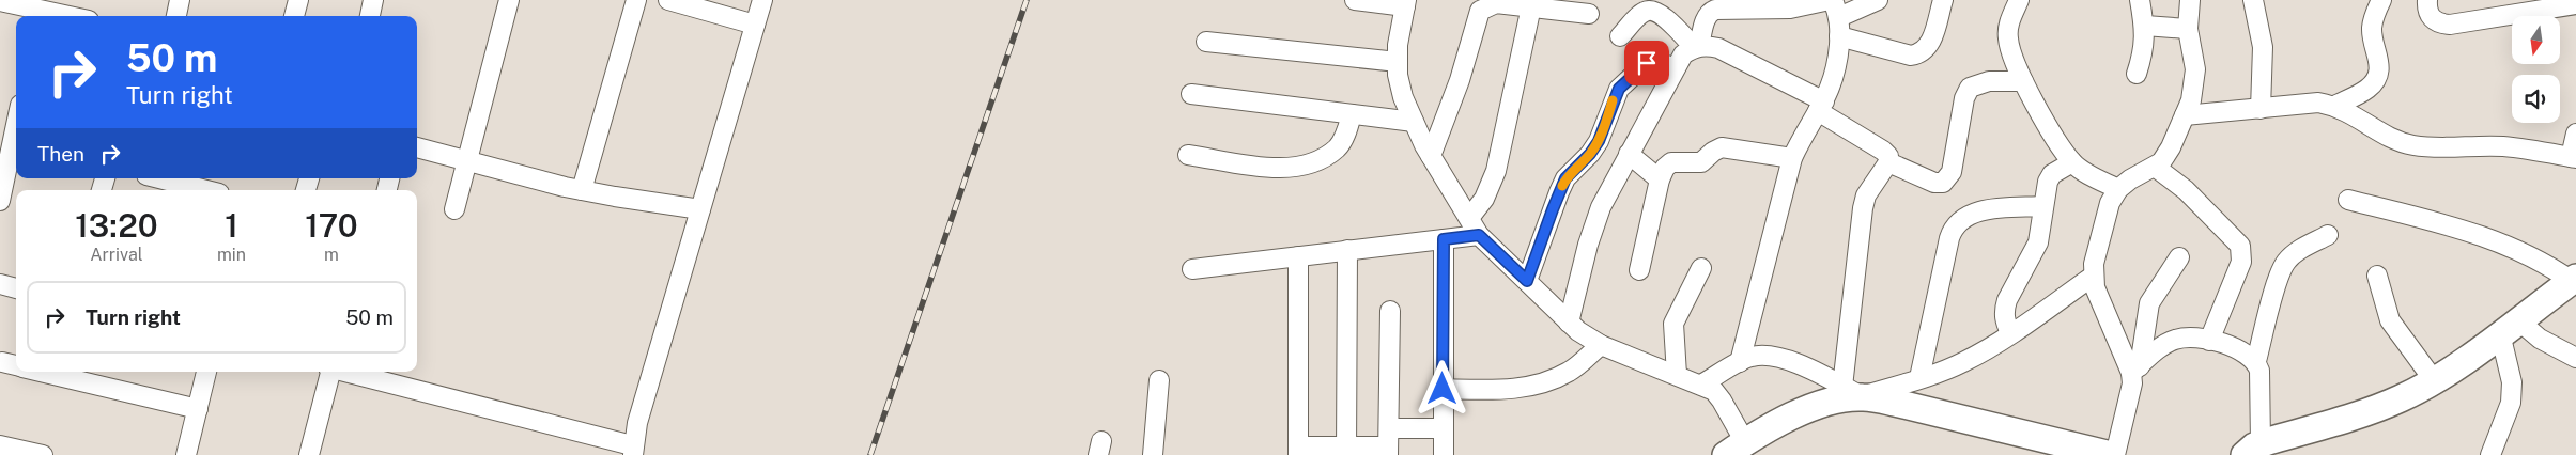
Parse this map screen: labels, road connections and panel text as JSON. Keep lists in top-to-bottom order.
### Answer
{
  "north": "bottom",
  "page": {
    "turn": ["50 m", "Turn right"],
    "then": "Then",
    "eta": [
      "13:20",
      "Arrival",
      "1",
      "min",
      "170",
      "m"
    ],
    "list": [
      {
        "name": "Turn right",
        "value": "50 m"
      }
    ]
  }
}
